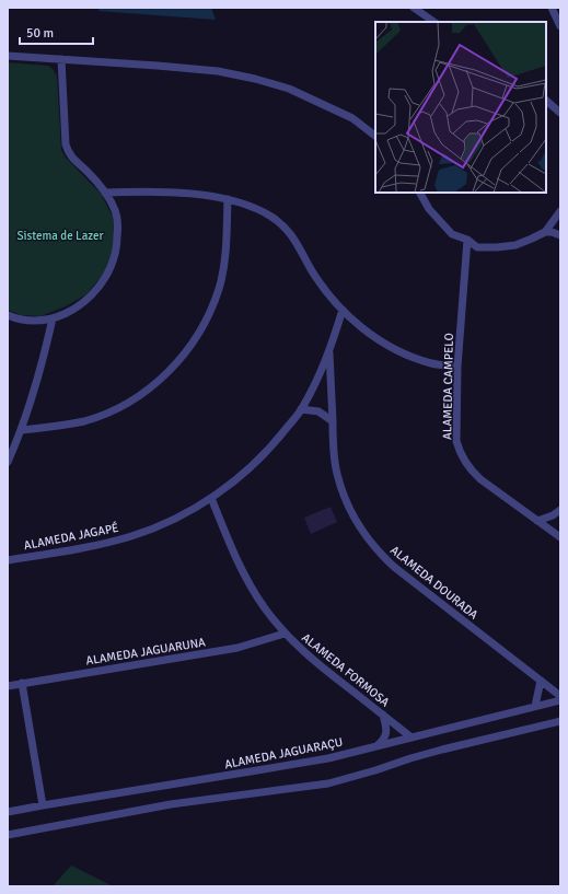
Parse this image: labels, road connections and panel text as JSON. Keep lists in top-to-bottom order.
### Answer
{
  "streets": {
    "street": [
      "ALAMEDA CAMPELO",
      "ALAMEDA JAGAPÉ",
      "ALAMEDA DOURADA",
      "ALAMEDA JAGUARUNA",
      "ALAMEDA FORMOSA",
      "ALAMEDA JAGUARAÇU"
    ]
  },
  "crossings": [
    ["ALAMEDA JAGAPÉ", "ALAMEDA DOURADA"],
    ["ALAMEDA JAGAPÉ", "ALAMEDA FORMOSA"],
    ["ALAMEDA JAGUARUNA", "ALAMEDA FORMOSA"],
    ["ALAMEDA FORMOSA", "ALAMEDA JAGUARAÇU"]
  ],
  "parks": ["Sistema de Lazer"],
  "scale_bar": "50 m"
}
